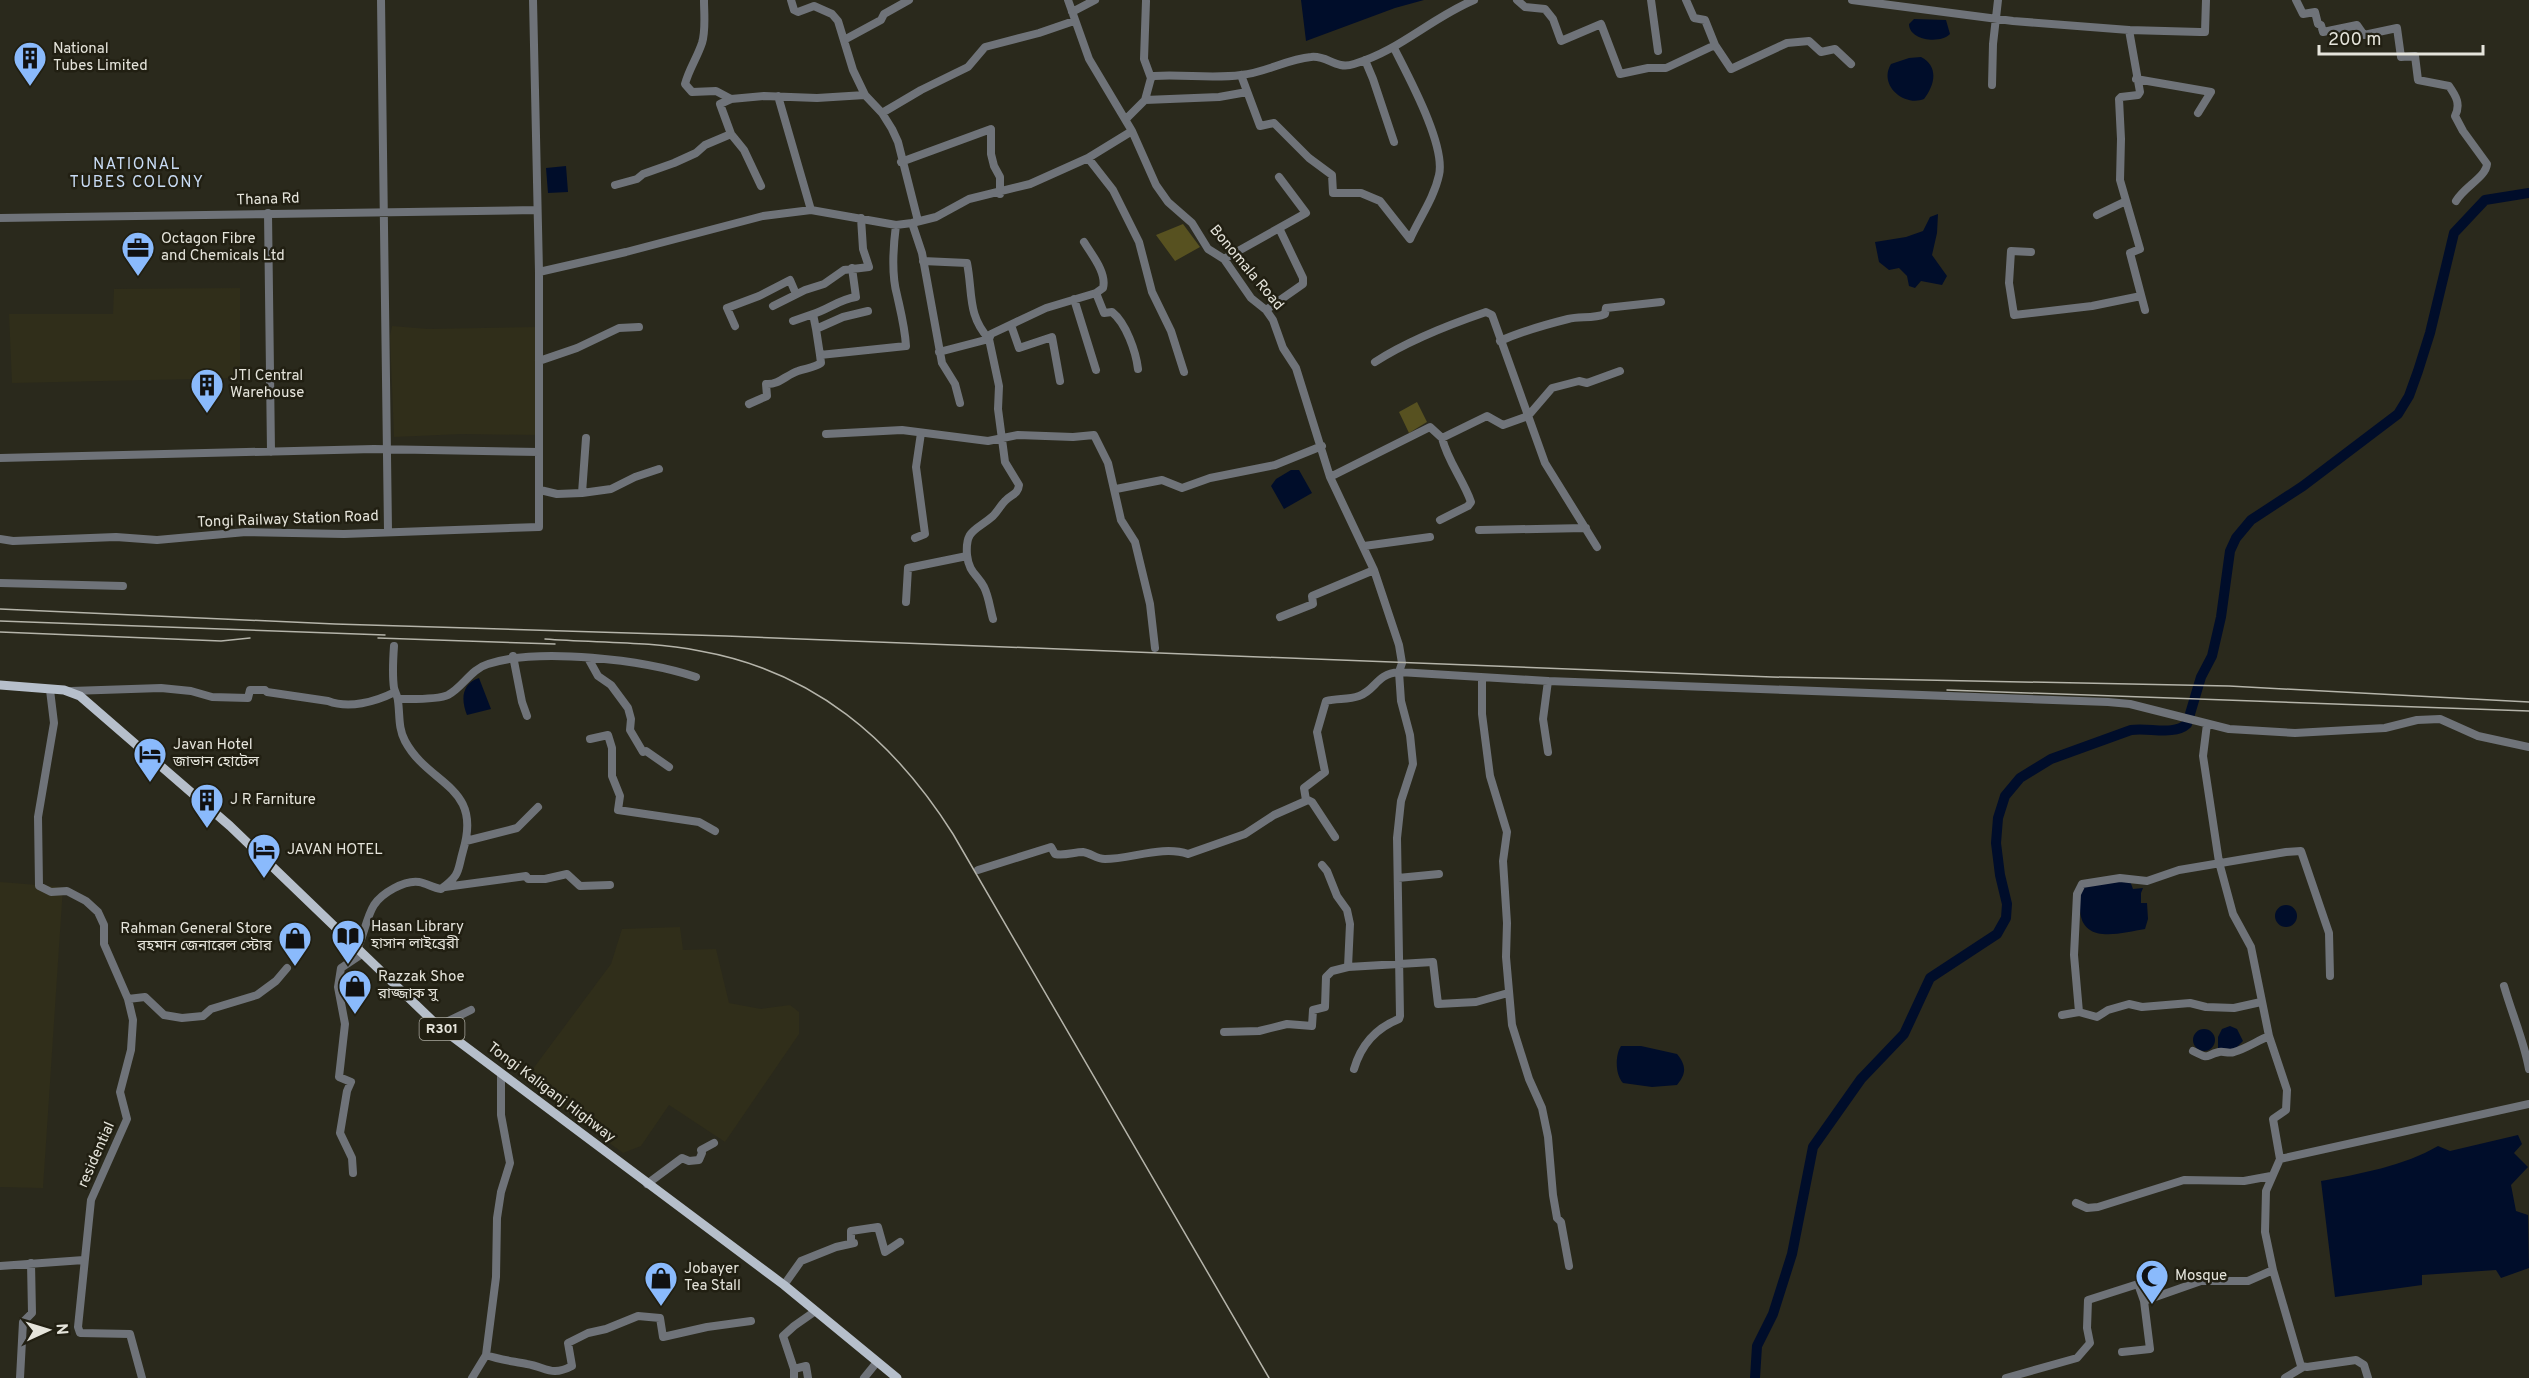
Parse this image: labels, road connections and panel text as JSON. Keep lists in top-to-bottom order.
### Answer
{
  "streets": {
    "main road": ["R301", "Tongi Kaliganj Highway"],
    "street": [
      "Thana Rd",
      "Bonomala Road",
      "Tongi Railway Station Road",
      "residential"
    ]
  },
  "crossings": [
    ["Tongi Kaliganj Highway", "residential"]
  ],
  "districts": ["NATIONAL TUBES COLONY"],
  "places": {
    "building": ["National Tubes Limited", "JTI Central Warehouse", "J R Farniture"],
    "office": ["Octagon Fibre and Chemicals Ltd"],
    "hotel": ["Javan Hotel জাভান হোটেল", "JAVAN HOTEL"],
    "library": ["Hasan Library হাসান লাইব্রেরী"],
    "shop": ["Rahman General Store রহমান জেনারেল স্টোর", "Razzak Shoe রাজ্জাক সু", "Jobayer Tea Stall"],
    "mosque": ["Mosque"]
  },
  "scale_bar": "200 m",
  "north": "right"
}
